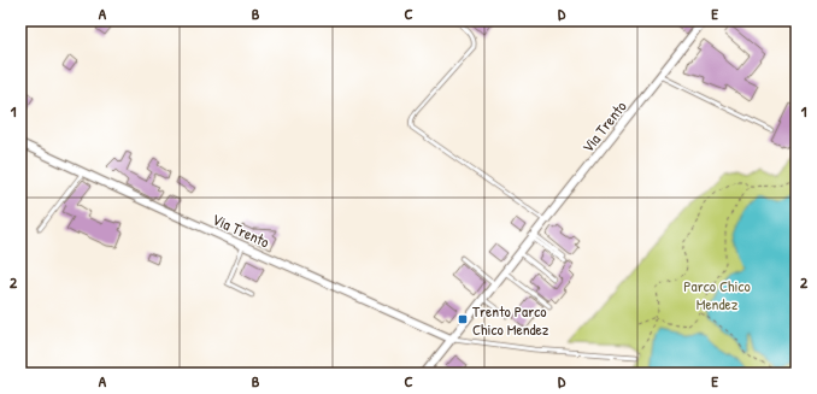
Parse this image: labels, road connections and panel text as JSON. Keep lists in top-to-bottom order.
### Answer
{
  "streets": {
    "street": ["Via Trento"]
  },
  "parks": ["Parco Chico Mendez"],
  "places": {
    "transit": ["Trento Parco Chico Mendez"]
  },
  "grid": {
    "columns": [
      "A",
      "B",
      "C",
      "D",
      "E"
    ],
    "rows": ["1", "2"]
  }
}
